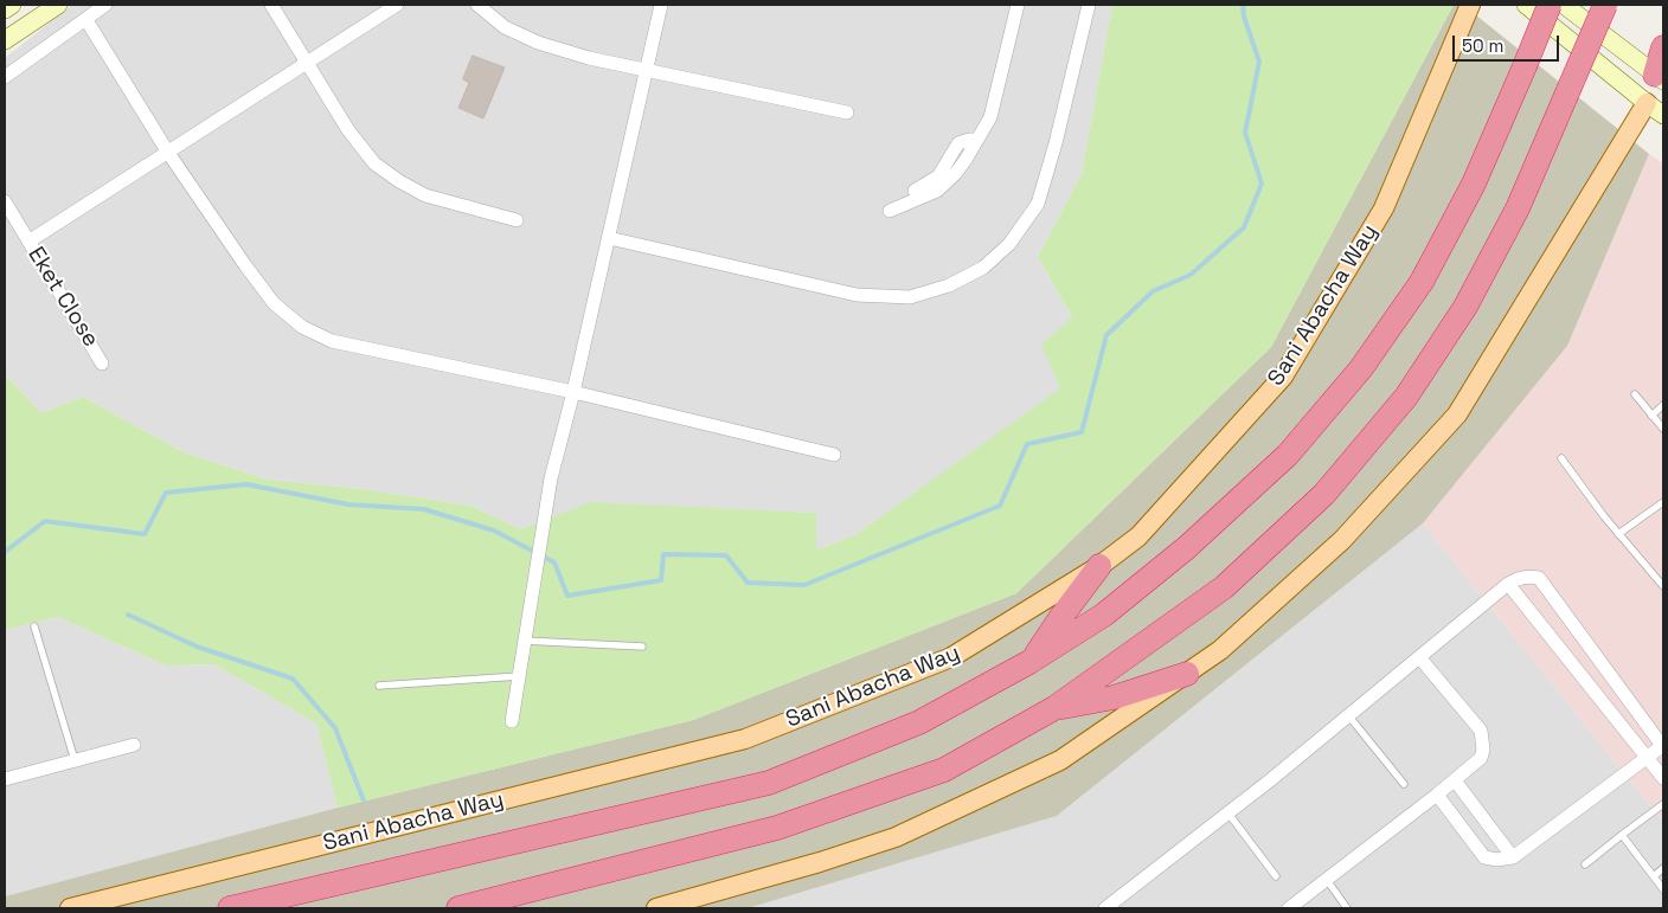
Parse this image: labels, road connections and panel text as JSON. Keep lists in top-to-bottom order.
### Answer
{
  "streets": {
    "highway": ["Sani Abacha Way"],
    "street": ["Eket Close"]
  },
  "scale_bar": "50 m"
}
